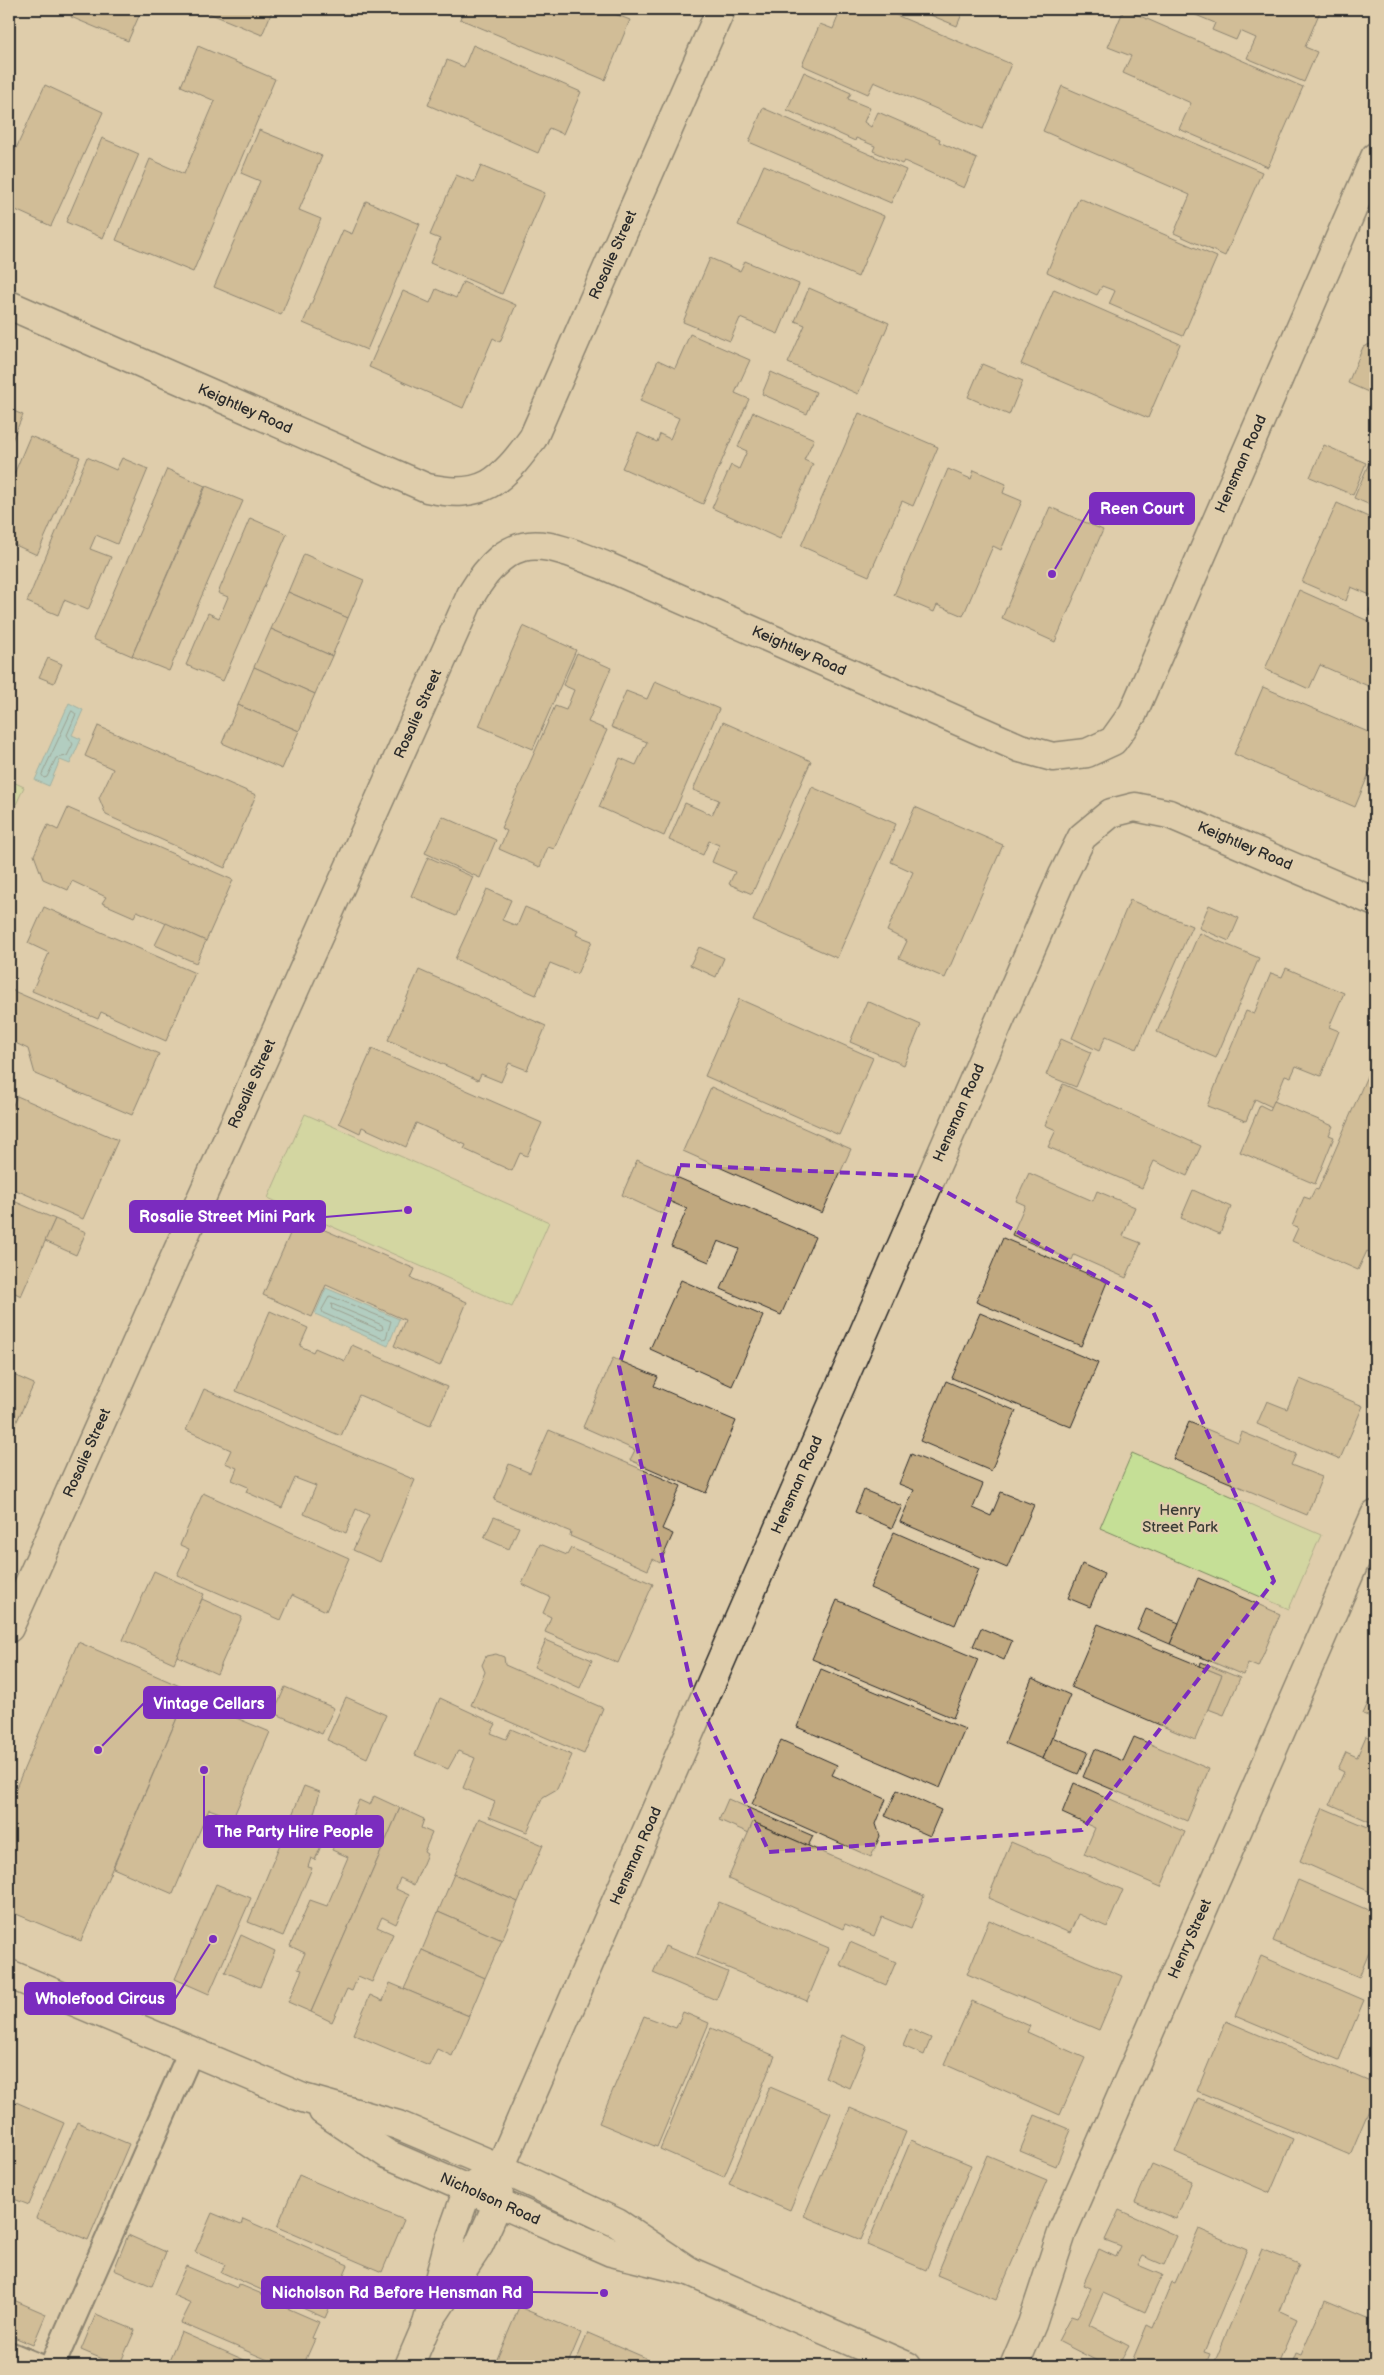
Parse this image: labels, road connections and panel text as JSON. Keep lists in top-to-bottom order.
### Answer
{
  "streets": {
    "street": [
      "Rosalie Street",
      "Keightley Road",
      "Hensman Road",
      "Henry Street",
      "Nicholson Road"
    ]
  },
  "crossings": [
    ["Rosalie Street", "Keightley Road"],
    ["Keightley Road", "Hensman Road"],
    ["Hensman Road", "Nicholson Road"]
  ],
  "parks": ["Henry Street Park"],
  "places": [
    "Reen Court",
    "Rosalie Street Mini Park",
    "Vintage Cellars",
    "The Party Hire People",
    "Wholefood Circus",
    "Nicholson Rd Before Hensman Rd"
  ]
}
